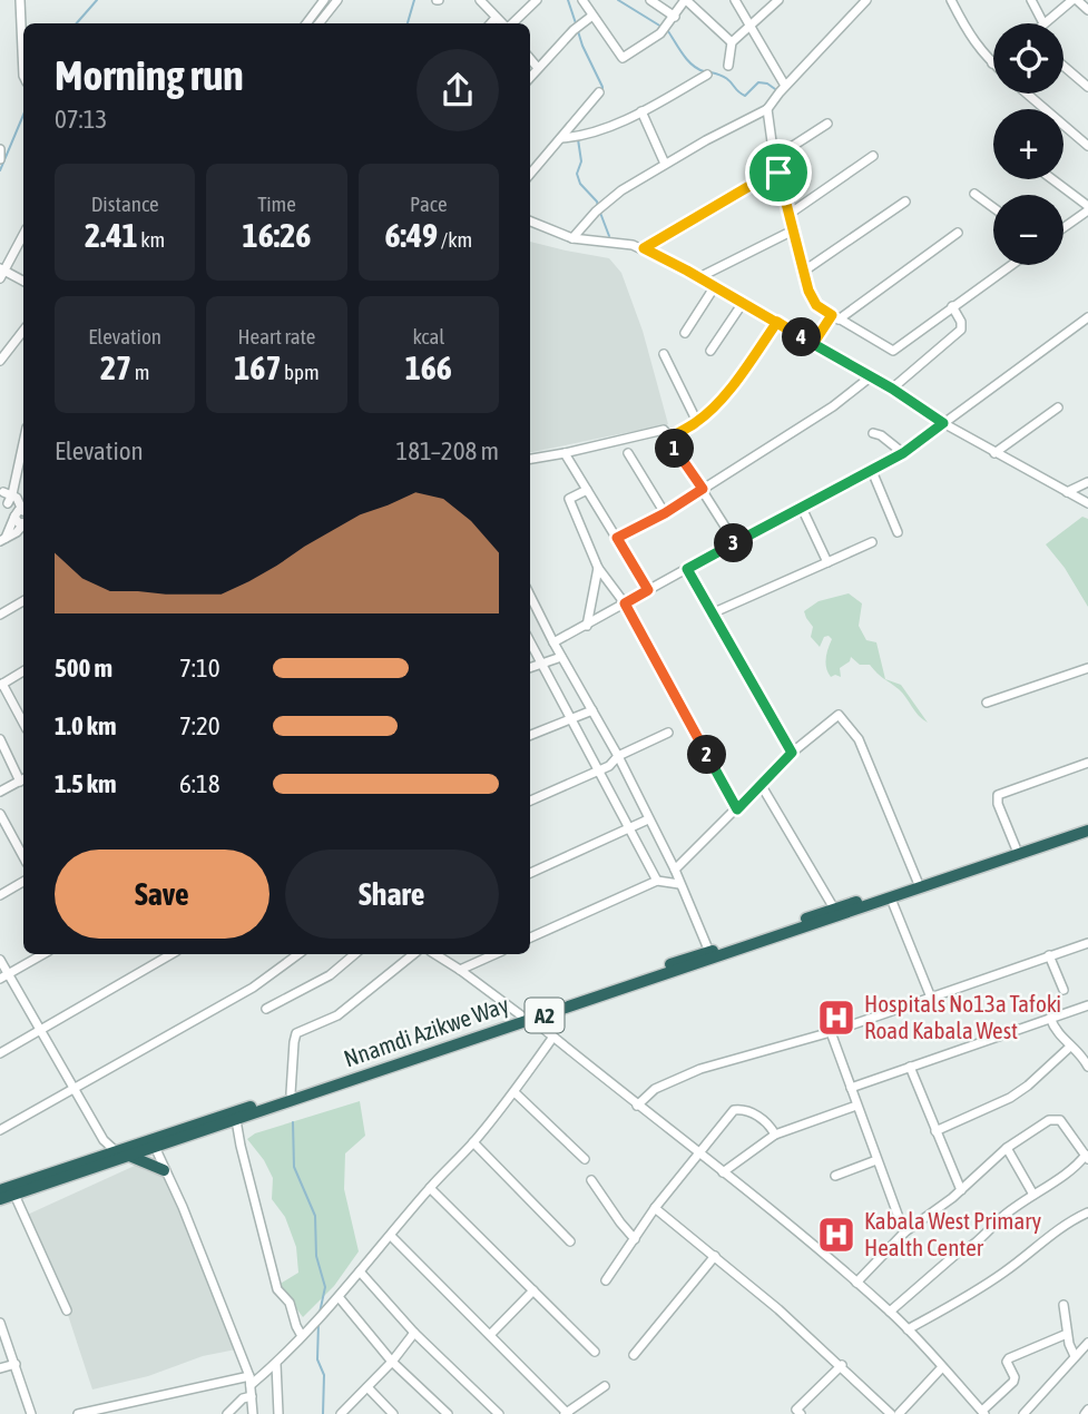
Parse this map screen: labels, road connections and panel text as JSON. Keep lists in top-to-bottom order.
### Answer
{
  "streets": {
    "highway": ["A2", "Nnamdi Azikwe Way"]
  },
  "places": {
    "hospital": ["Hospitals No13a Tafoki Road Kabala West", "Kabala West Primary Health Center"]
  },
  "page": {
    "map_buttons": ["+", "−"],
    "heading": ["Morning run", "07:13"],
    "stats": [
      ["Distance", "2.41 km"],
      ["Time", "16:26"],
      ["Pace", "6:49 /km"],
      ["Elevation", "27 m"],
      ["Heart rate", "167 bpm"],
      ["kcal", "166"]
    ],
    "pins": [
      "4",
      "1",
      "3",
      "2"
    ],
    "chart": ["Elevation", "181–208 m"],
    "list": [
      {
        "name": "500 m",
        "note": "7:10"
      },
      {
        "name": "1.0 km",
        "note": "7:20"
      },
      {
        "name": "1.5 km",
        "note": "6:18"
      }
    ],
    "buttons": ["Save", "Share"]
  }
}
